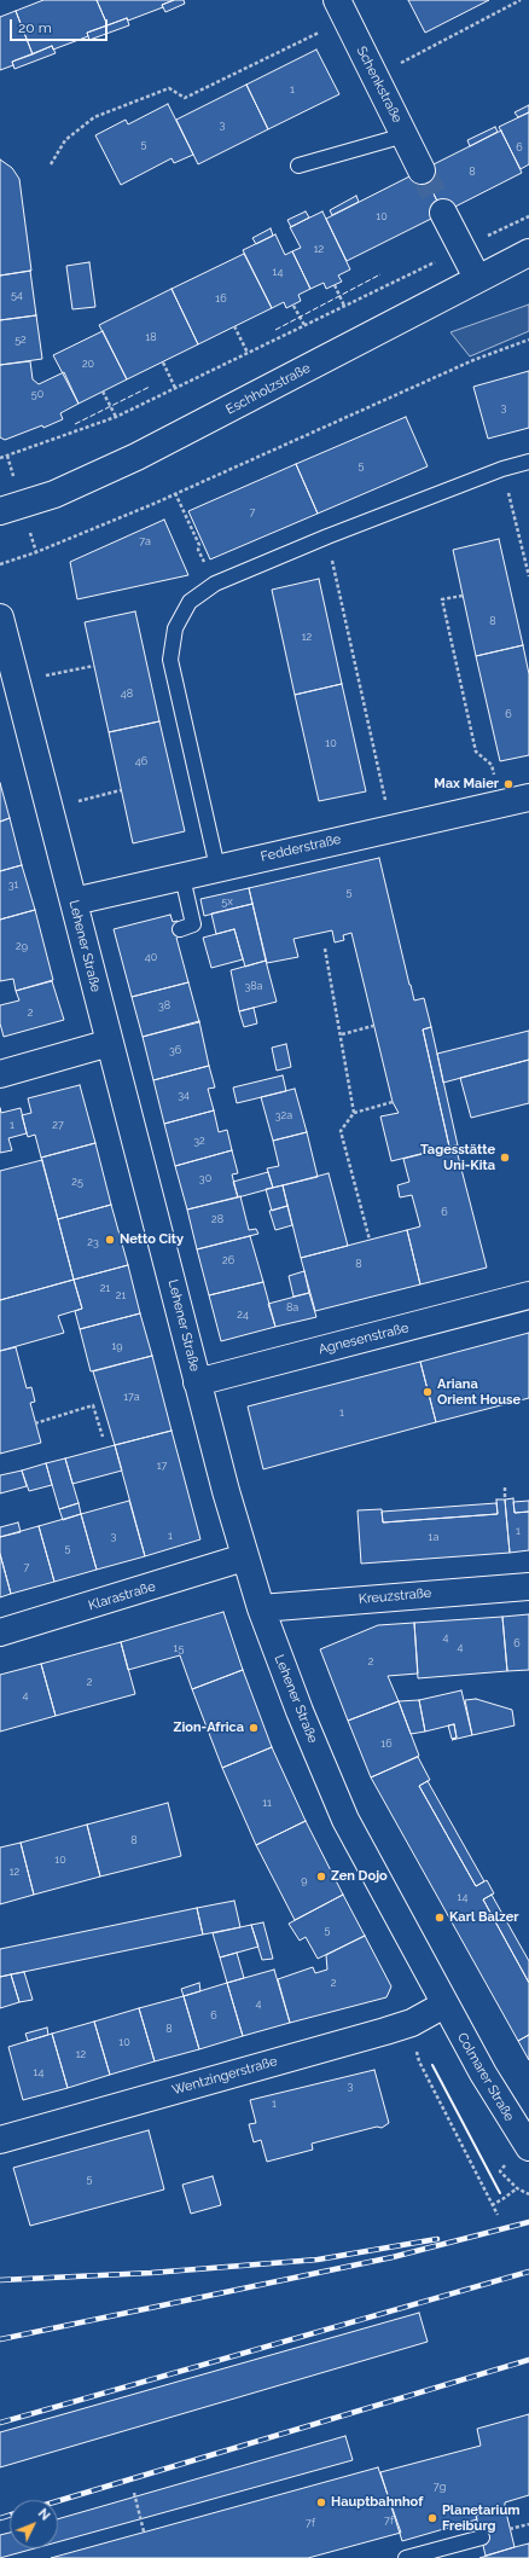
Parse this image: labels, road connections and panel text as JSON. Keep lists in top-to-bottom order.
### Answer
{
  "streets": {
    "street": [
      "Schenkstraße",
      "Eschholzstraße",
      "Fedderstraße",
      "Lehener Straße",
      "Agnesenstraße",
      "Klarastraße",
      "Kreuzstraße",
      "Wentzingerstraße",
      "Colmarer Straße"
    ]
  },
  "crossings": [
    ["Fedderstraße", "Lehener Straße"],
    ["Lehener Straße", "Agnesenstraße"],
    ["Lehener Straße", "Klarastraße"],
    ["Lehener Straße", "Kreuzstraße"],
    ["Lehener Straße", "Wentzingerstraße"],
    ["Lehener Straße", "Colmarer Straße"],
    ["Wentzingerstraße", "Colmarer Straße"]
  ],
  "places": [
    "Max Maier",
    "Tagesstätte Uni-Kita",
    "Netto City",
    "Ariana Orient House",
    "Zion-Africa",
    "Zen Dojo",
    "Karl Balzer",
    "Hauptbahnhof",
    "Planetarium Freiburg"
  ],
  "house_numbers": [
    "1",
    "3",
    "5",
    "6",
    "8",
    "10",
    "12",
    "14",
    "54",
    "16",
    "18",
    "52",
    "20",
    "50",
    "3",
    "5",
    "7",
    "7a",
    "8",
    "12",
    "48",
    "6",
    "10",
    "46",
    "31",
    "5",
    "5x",
    "29",
    "40",
    "38a",
    "38",
    "2",
    "36",
    "34",
    "32a",
    "1",
    "27",
    "32",
    "30",
    "25",
    "6",
    "28",
    "23",
    "26",
    "8",
    "21",
    "21",
    "8a",
    "24",
    "19",
    "17a",
    "1",
    "17",
    "1",
    "3",
    "1",
    "1a",
    "5",
    "7",
    "4",
    "6",
    "4",
    "15",
    "2",
    "2",
    "4",
    "16",
    "11",
    "8",
    "10",
    "12",
    "9",
    "14",
    "5",
    "2",
    "4",
    "6",
    "8",
    "10",
    "12",
    "14",
    "3",
    "1",
    "5",
    "7g",
    "7f",
    "7f"
  ],
  "scale_bar": "20 m",
  "north": "top right"
}
